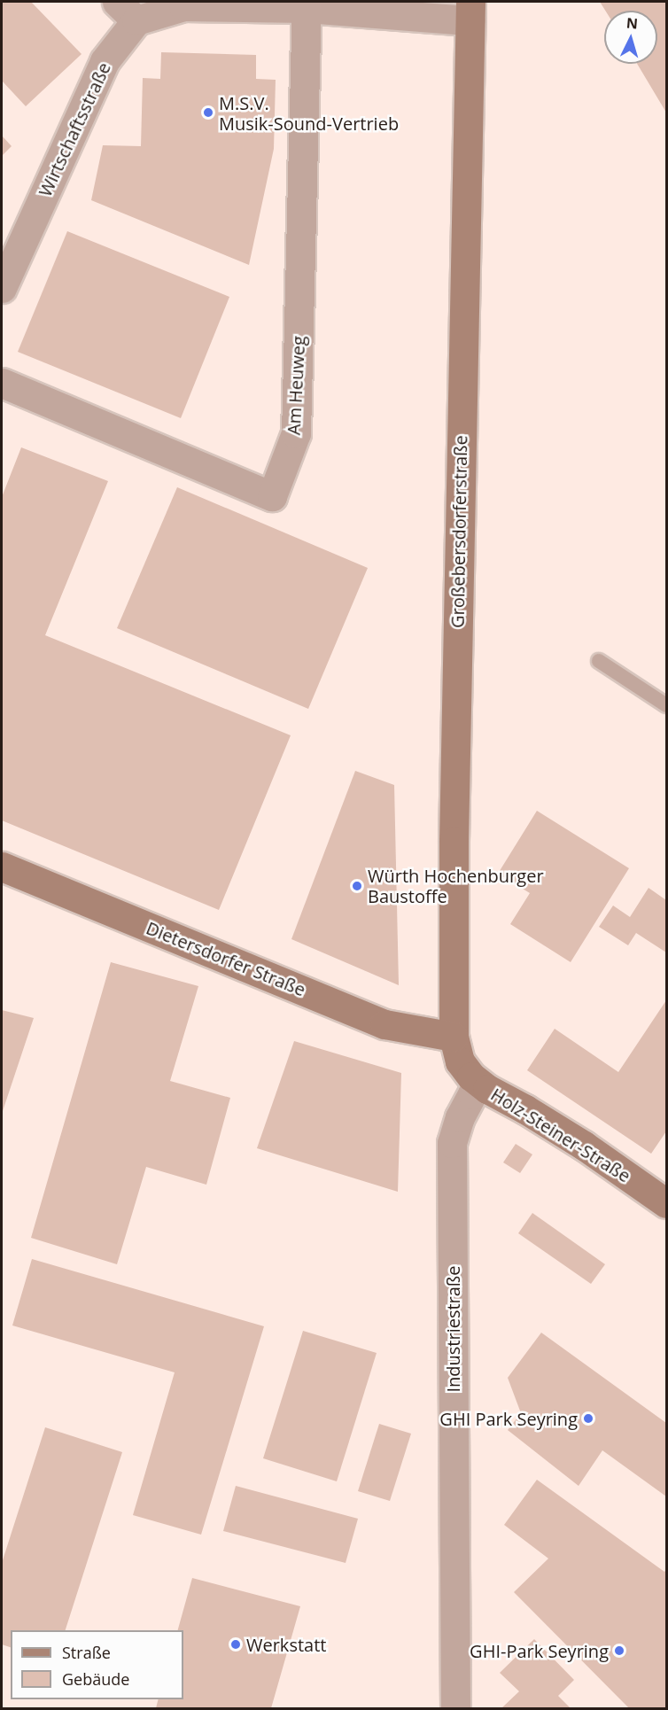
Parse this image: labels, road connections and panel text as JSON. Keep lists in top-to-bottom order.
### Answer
{
  "streets": {
    "street": [
      "Wirtschaftsstraße",
      "Am Heuweg",
      "Großebersdorferstraße",
      "Dietersdorfer Straße",
      "Holz-Steiner-Straße",
      "Industriestraße"
    ]
  },
  "crossings": [
    ["Wirtschaftsstraße", "Am Heuweg"],
    ["Wirtschaftsstraße", "Großebersdorferstraße"],
    ["Großebersdorferstraße", "Dietersdorfer Straße"],
    ["Großebersdorferstraße", "Holz-Steiner-Straße"],
    ["Dietersdorfer Straße", "Holz-Steiner-Straße"],
    ["Holz-Steiner-Straße", "Industriestraße"]
  ],
  "places": [
    "M.S.V. Musik-Sound-Vertrieb",
    "Würth Hochenburger Baustoffe",
    "GHI Park Seyring",
    "Werkstatt",
    "GHI-Park Seyring"
  ],
  "legend": ["Straße", "Gebäude"],
  "north": "top"
}
